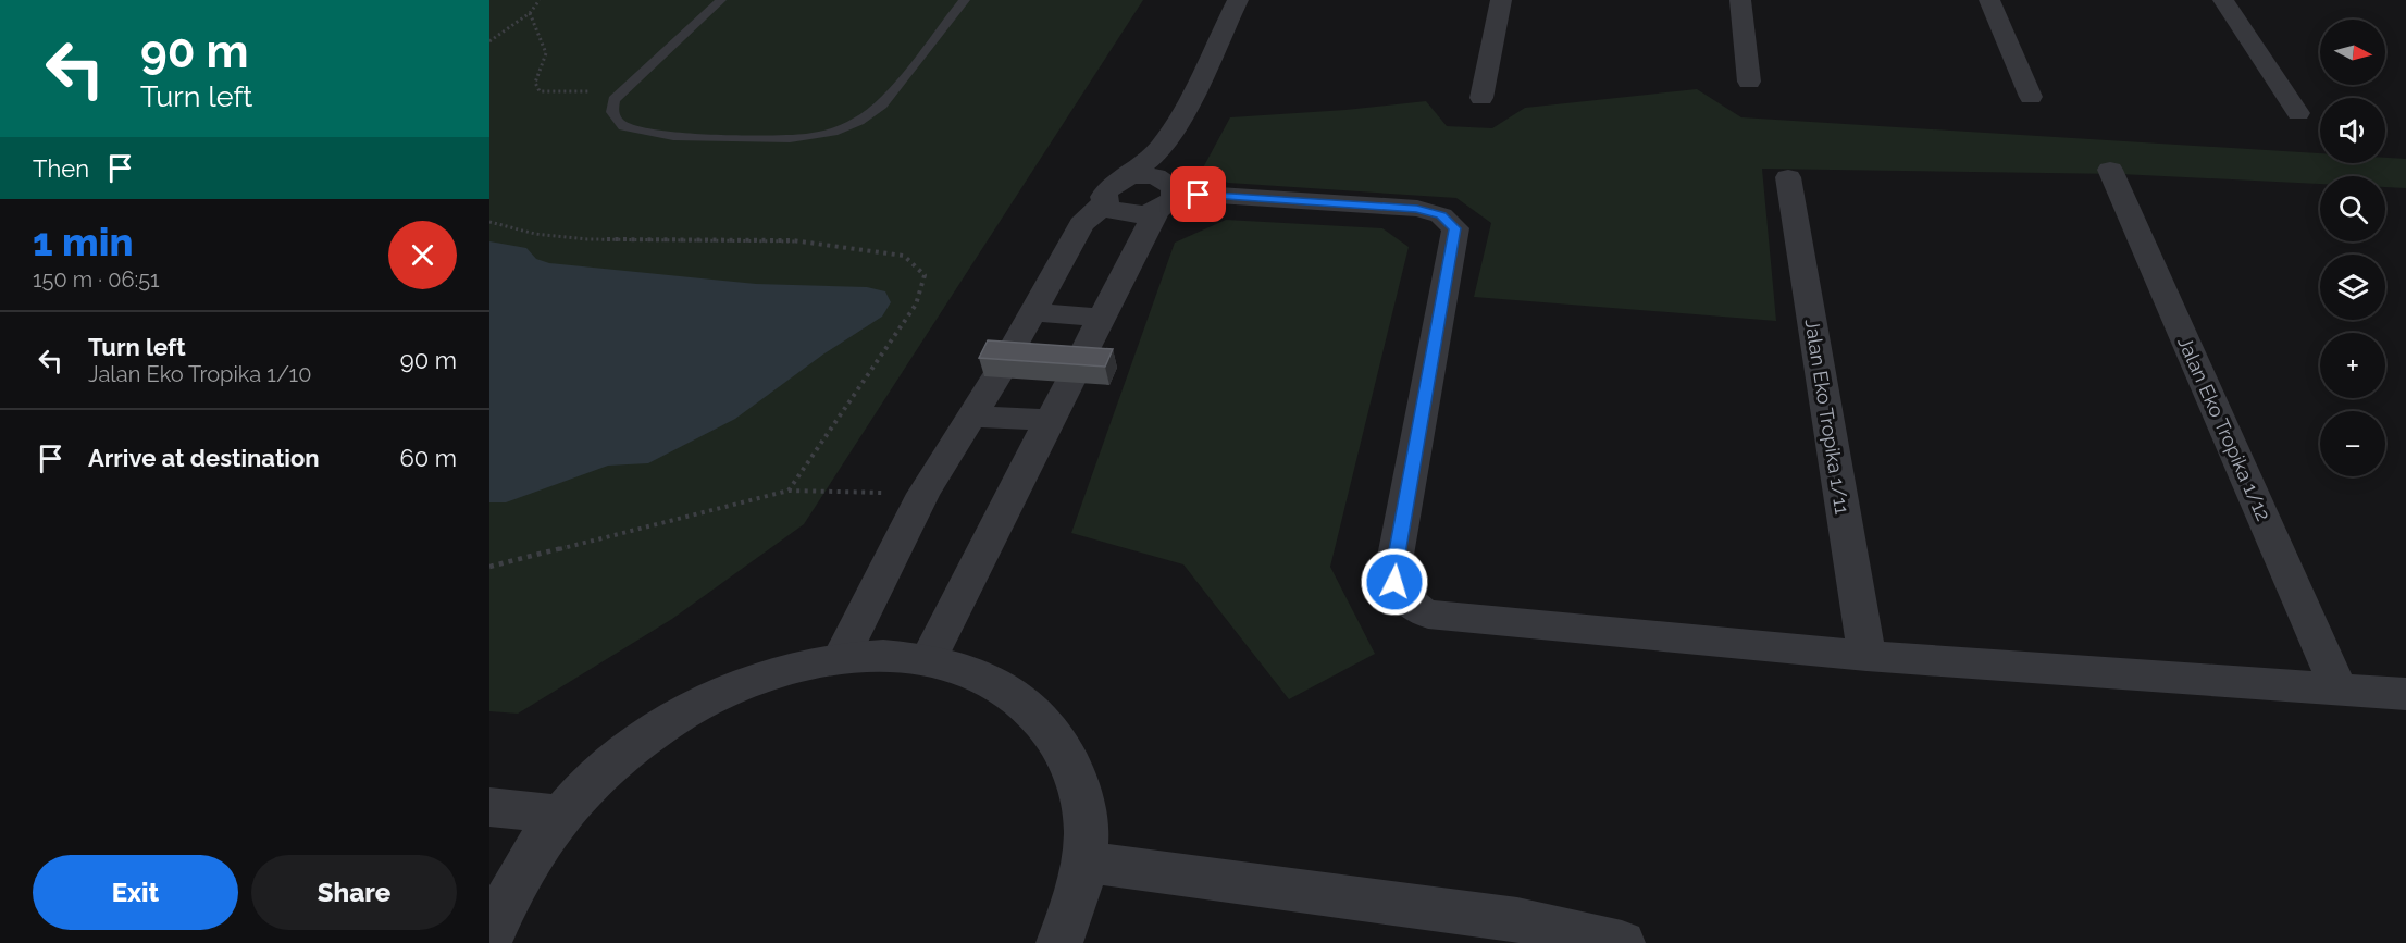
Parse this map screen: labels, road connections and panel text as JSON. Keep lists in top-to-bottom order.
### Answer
{
  "streets": {
    "street": ["Jalan Eko Tropika 1/11", "Jalan Eko Tropika 1/12"]
  },
  "north": "right",
  "page": {
    "turn": ["90 m", "Turn left"],
    "map_buttons": ["+", "−"],
    "then": "Then",
    "heading": ["1 min", "150 m · 06:51"],
    "list": [
      {
        "name": "Turn left",
        "note": "Jalan Eko Tropika 1/10",
        "value": "90 m"
      },
      {
        "name": "Arrive at destination",
        "value": "60 m"
      }
    ],
    "buttons": ["Exit", "Share"]
  }
}
